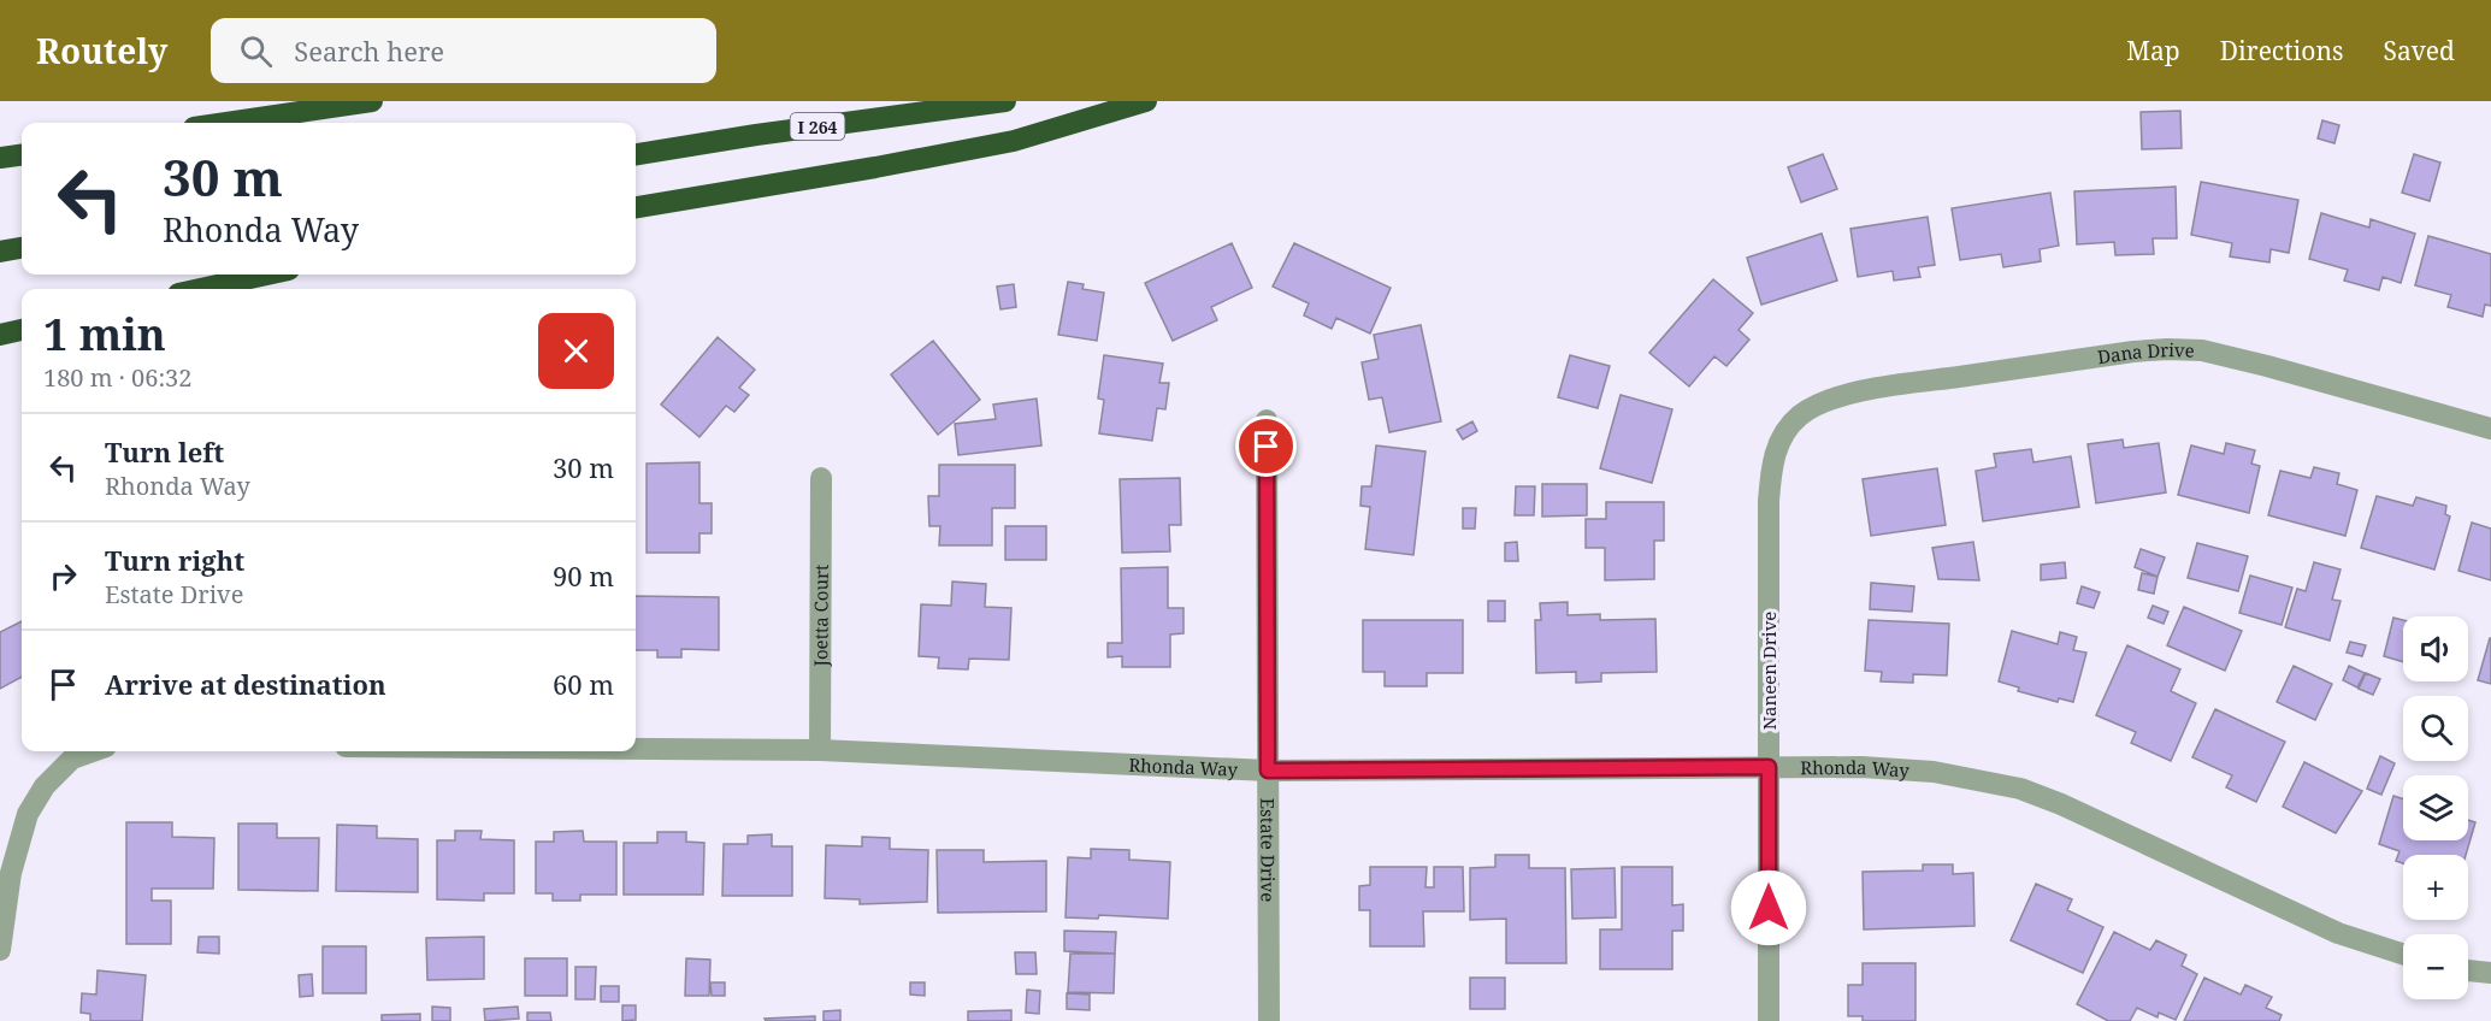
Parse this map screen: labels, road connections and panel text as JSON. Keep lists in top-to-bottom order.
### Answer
{
  "streets": {
    "highway": ["I 264"],
    "street": [
      "Dana Drive",
      "Joetta Court",
      "Naneen Drive",
      "Rhonda Way",
      "Estate Drive"
    ]
  },
  "crossings": [
    ["Dana Drive", "Naneen Drive"],
    ["Joetta Court", "Rhonda Way"],
    ["Naneen Drive", "Rhonda Way"],
    ["Rhonda Way", "Estate Drive"]
  ],
  "page": {
    "header": "Routely",
    "search": "Search here",
    "nav": ["Map", "Directions", "Saved"],
    "turn": ["30 m", "Rhonda Way"],
    "heading": ["1 min", "180 m · 06:32"],
    "list": [
      {
        "name": "Turn left",
        "note": "Rhonda Way",
        "value": "30 m"
      },
      {
        "name": "Turn right",
        "note": "Estate Drive",
        "value": "90 m"
      },
      {
        "name": "Arrive at destination",
        "value": "60 m"
      }
    ],
    "map_buttons": ["+", "−"]
  }
}
